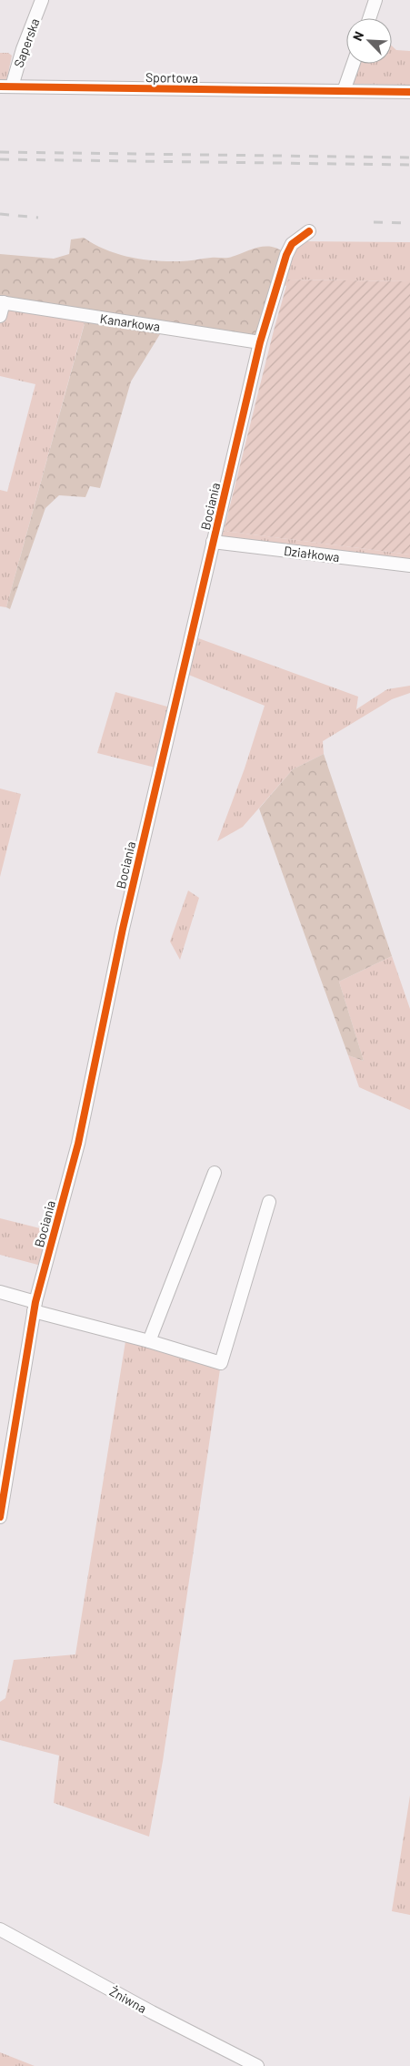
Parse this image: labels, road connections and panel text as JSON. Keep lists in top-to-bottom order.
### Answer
{
  "streets": {
    "street": [
      "Saperska",
      "Sportowa",
      "Kanarkowa",
      "Bociania",
      "Działkowa",
      "Żniwna"
    ]
  },
  "crossings": [
    ["Saperska", "Sportowa"],
    ["Kanarkowa", "Bociania"],
    ["Bociania", "Działkowa"]
  ],
  "north": "top left"
}
